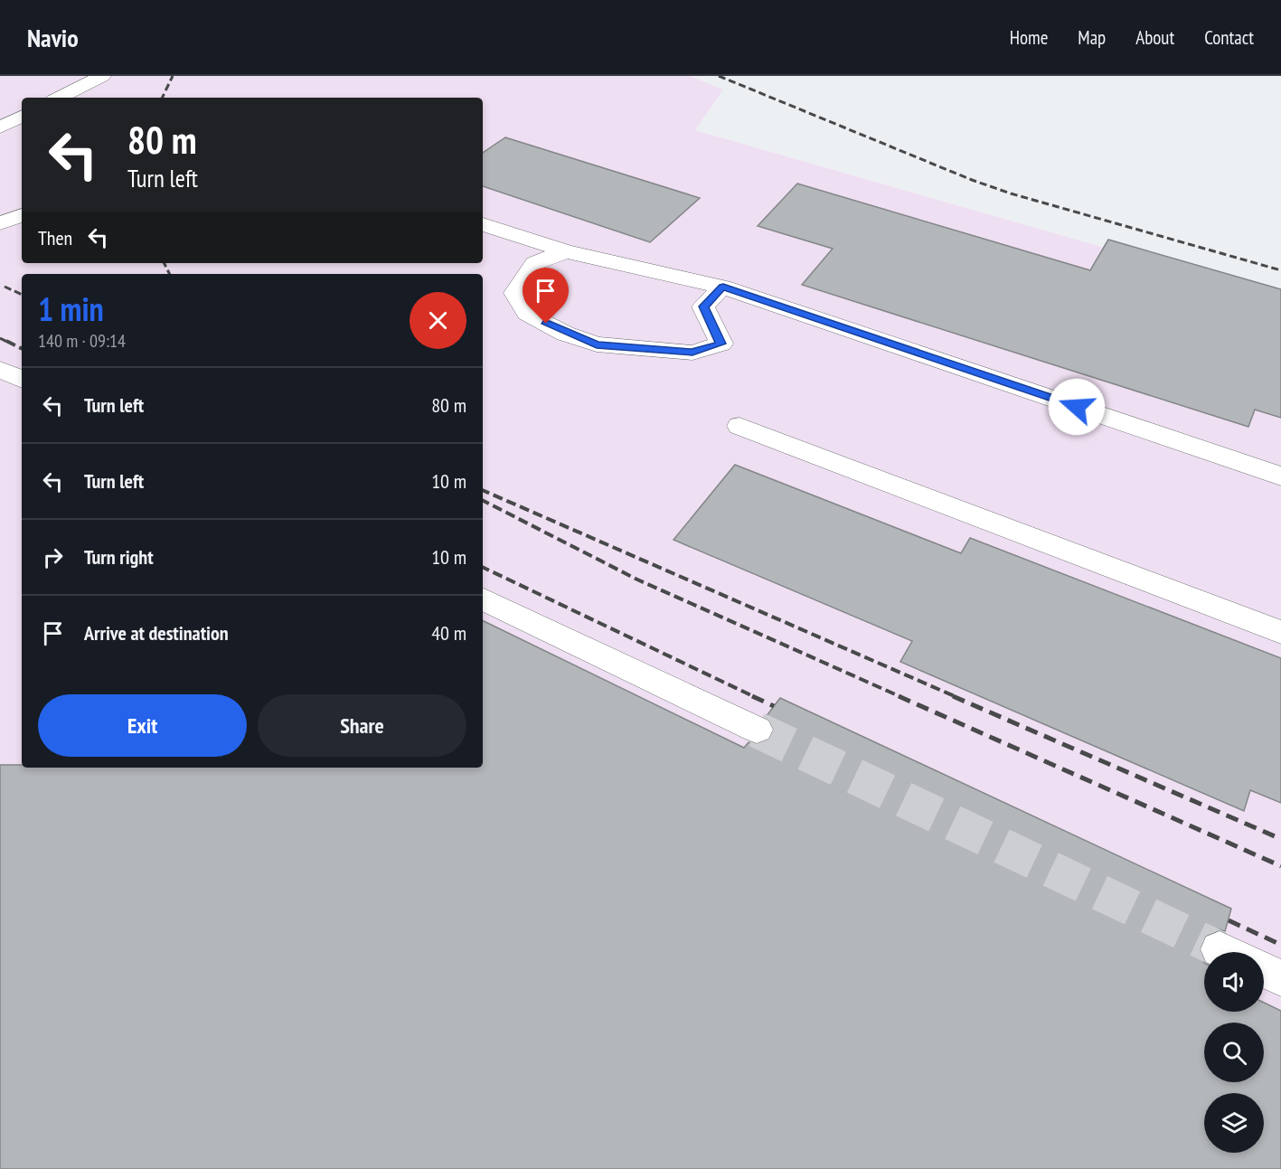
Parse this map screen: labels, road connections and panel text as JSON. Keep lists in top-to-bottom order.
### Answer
{
  "page": {
    "header": "Navio",
    "nav": [
      "Home",
      "Map",
      "About",
      "Contact"
    ],
    "turn": ["80 m", "Turn left"],
    "then": "Then",
    "heading": ["1 min", "140 m · 09:14"],
    "list": [
      {
        "name": "Turn left",
        "value": "80 m"
      },
      {
        "name": "Turn left",
        "value": "10 m"
      },
      {
        "name": "Turn right",
        "value": "10 m"
      },
      {
        "name": "Arrive at destination",
        "value": "40 m"
      }
    ],
    "buttons": ["Exit", "Share"]
  }
}
